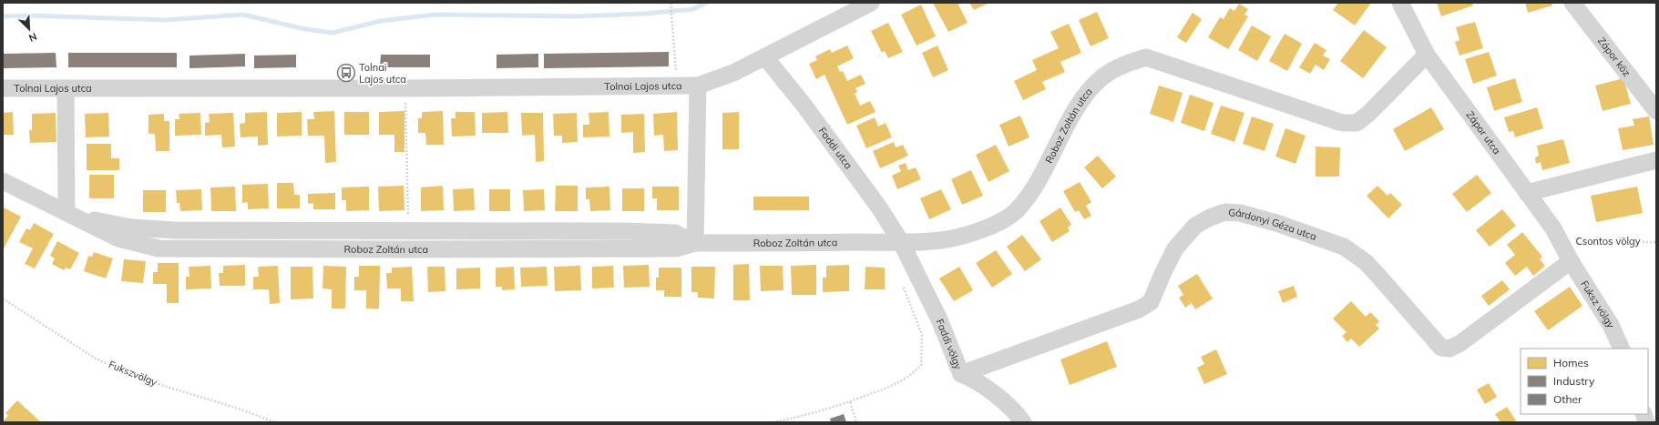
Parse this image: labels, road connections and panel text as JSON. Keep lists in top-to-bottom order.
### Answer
{
  "streets": {
    "street": [
      "Zápor köz",
      "Tolnai Lajos utca",
      "Roboz Zoltán utca",
      "Zápor utca",
      "Faddi utca",
      "Gárdonyi Géza utca",
      "Fuksz völgy",
      "Faddi völgy"
    ],
    "path": ["Csontos völgy", "Fukszvölgy"]
  },
  "crossings": [
    ["Tolnai Lajos utca", "Faddi utca"],
    ["Roboz Zoltán utca", "Zápor utca"],
    ["Roboz Zoltán utca", "Faddi utca"],
    ["Roboz Zoltán utca", "Faddi völgy"],
    ["Zápor utca", "Gárdonyi Géza utca"],
    ["Zápor utca", "Csontos völgy"],
    ["Zápor utca", "Fuksz völgy"],
    ["Faddi utca", "Faddi völgy"],
    ["Gárdonyi Géza utca", "Fuksz völgy"],
    ["Gárdonyi Géza utca", "Faddi völgy"]
  ],
  "places": {
    "bus stop": ["Tolnai Lajos utca"]
  },
  "legend": ["Homes", "Industry", "Other"],
  "north": "bottom right"
}
